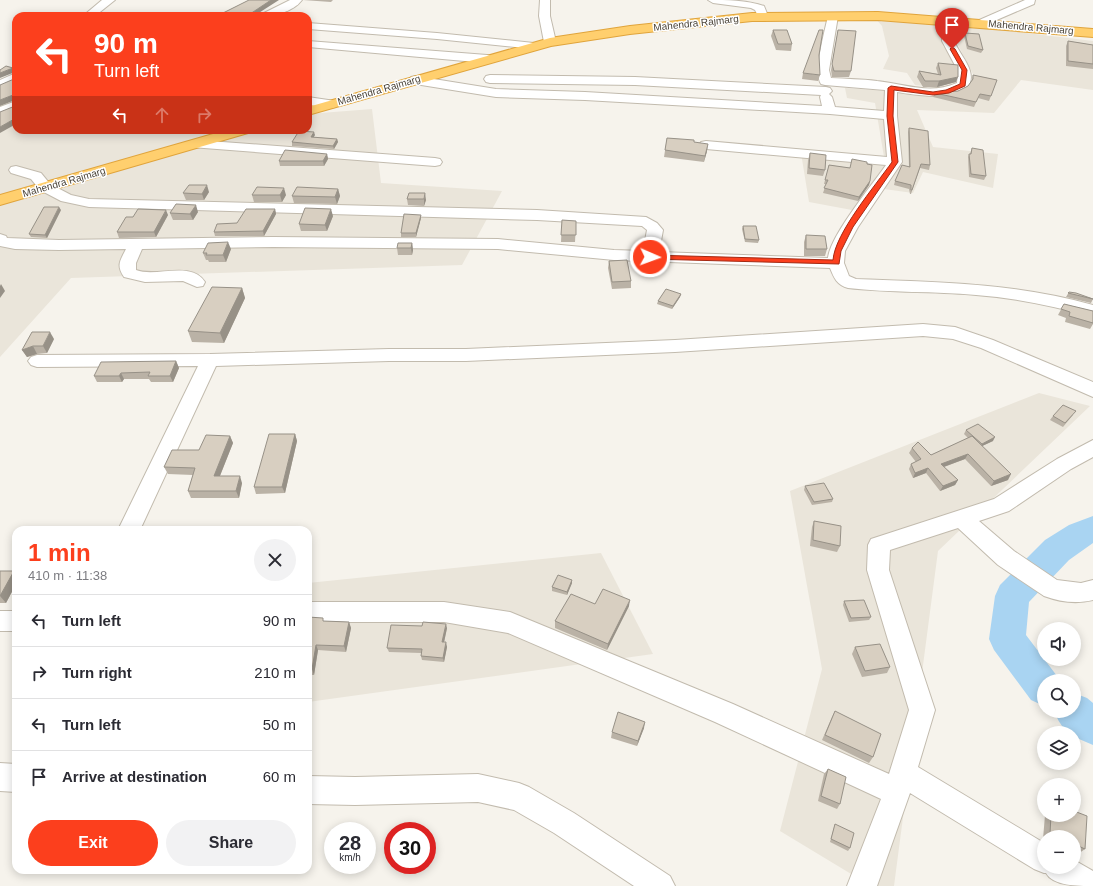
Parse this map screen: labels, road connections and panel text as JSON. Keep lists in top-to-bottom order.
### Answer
{
  "streets": {
    "highway": ["Mahendra Rajmarg"]
  },
  "page": {
    "turn": ["90 m", "Turn left"],
    "heading": ["1 min", "410 m · 11:38"],
    "list": [
      {
        "name": "Turn left",
        "value": "90 m"
      },
      {
        "name": "Turn right",
        "value": "210 m"
      },
      {
        "name": "Turn left",
        "value": "50 m"
      },
      {
        "name": "Arrive at destination",
        "value": "60 m"
      }
    ],
    "map_buttons": ["+", "−"],
    "buttons": ["Exit", "Share"],
    "speed": "28 km/h",
    "limit": "30"
  }
}
